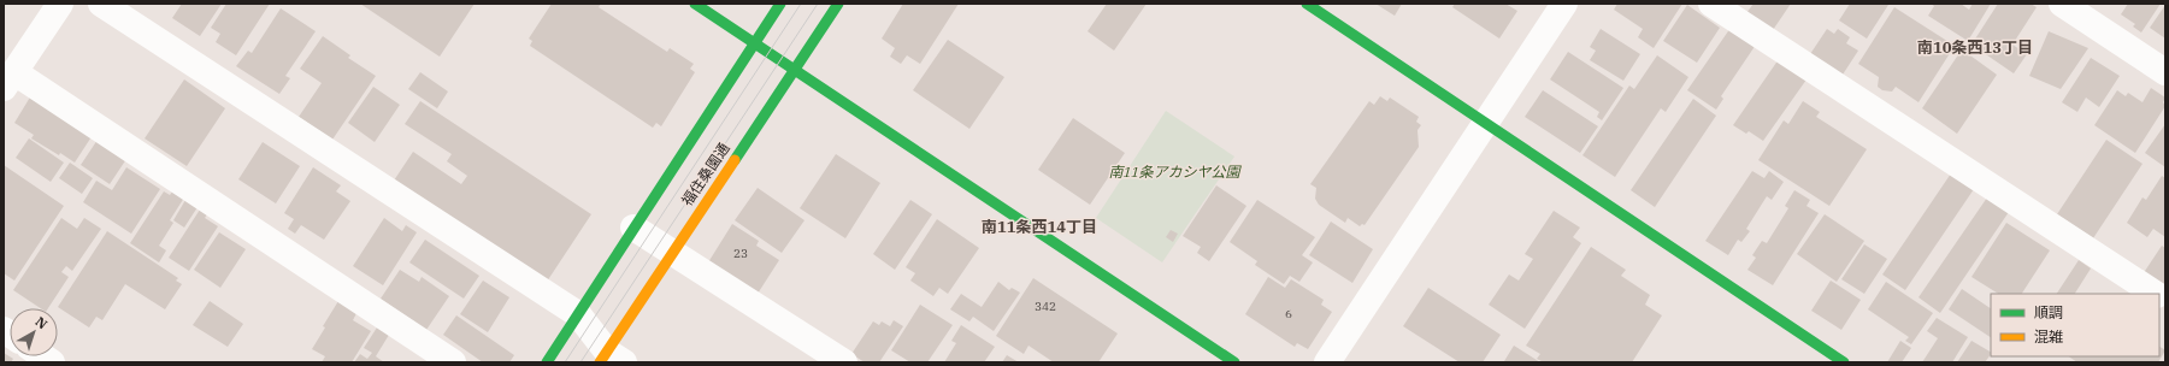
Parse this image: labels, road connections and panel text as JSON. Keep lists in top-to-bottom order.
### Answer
{
  "streets": {
    "street": ["福住桑園通"]
  },
  "districts": ["南10条西13丁目", "南11条西14丁目"],
  "parks": ["南11条アカシヤ公園"],
  "house_numbers": ["23", "342", "6"],
  "legend": ["順調", "混雑"],
  "north": "top right"
}
